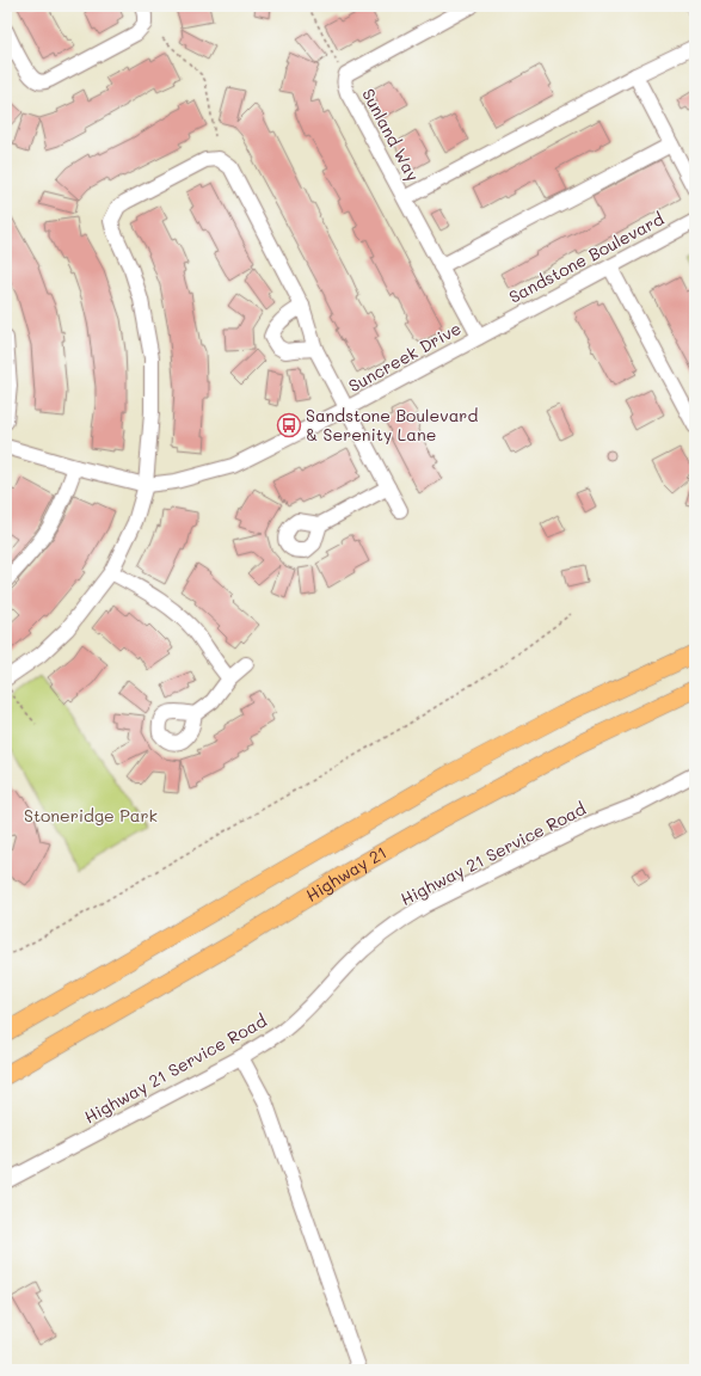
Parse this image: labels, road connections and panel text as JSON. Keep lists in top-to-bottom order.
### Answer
{
  "streets": {
    "main road": ["Highway 21"],
    "street": [
      "Sunland Way",
      "Sandstone Boulevard",
      "Suncreek Drive",
      "Highway 21 Service Road"
    ]
  },
  "crossings": [
    ["Sunland Way", "Suncreek Drive"],
    ["Sandstone Boulevard", "Suncreek Drive"]
  ],
  "parks": ["Stoneridge Park"],
  "places": {
    "bus stop": ["Sandstone Boulevard & Serenity Lane"]
  }
}
